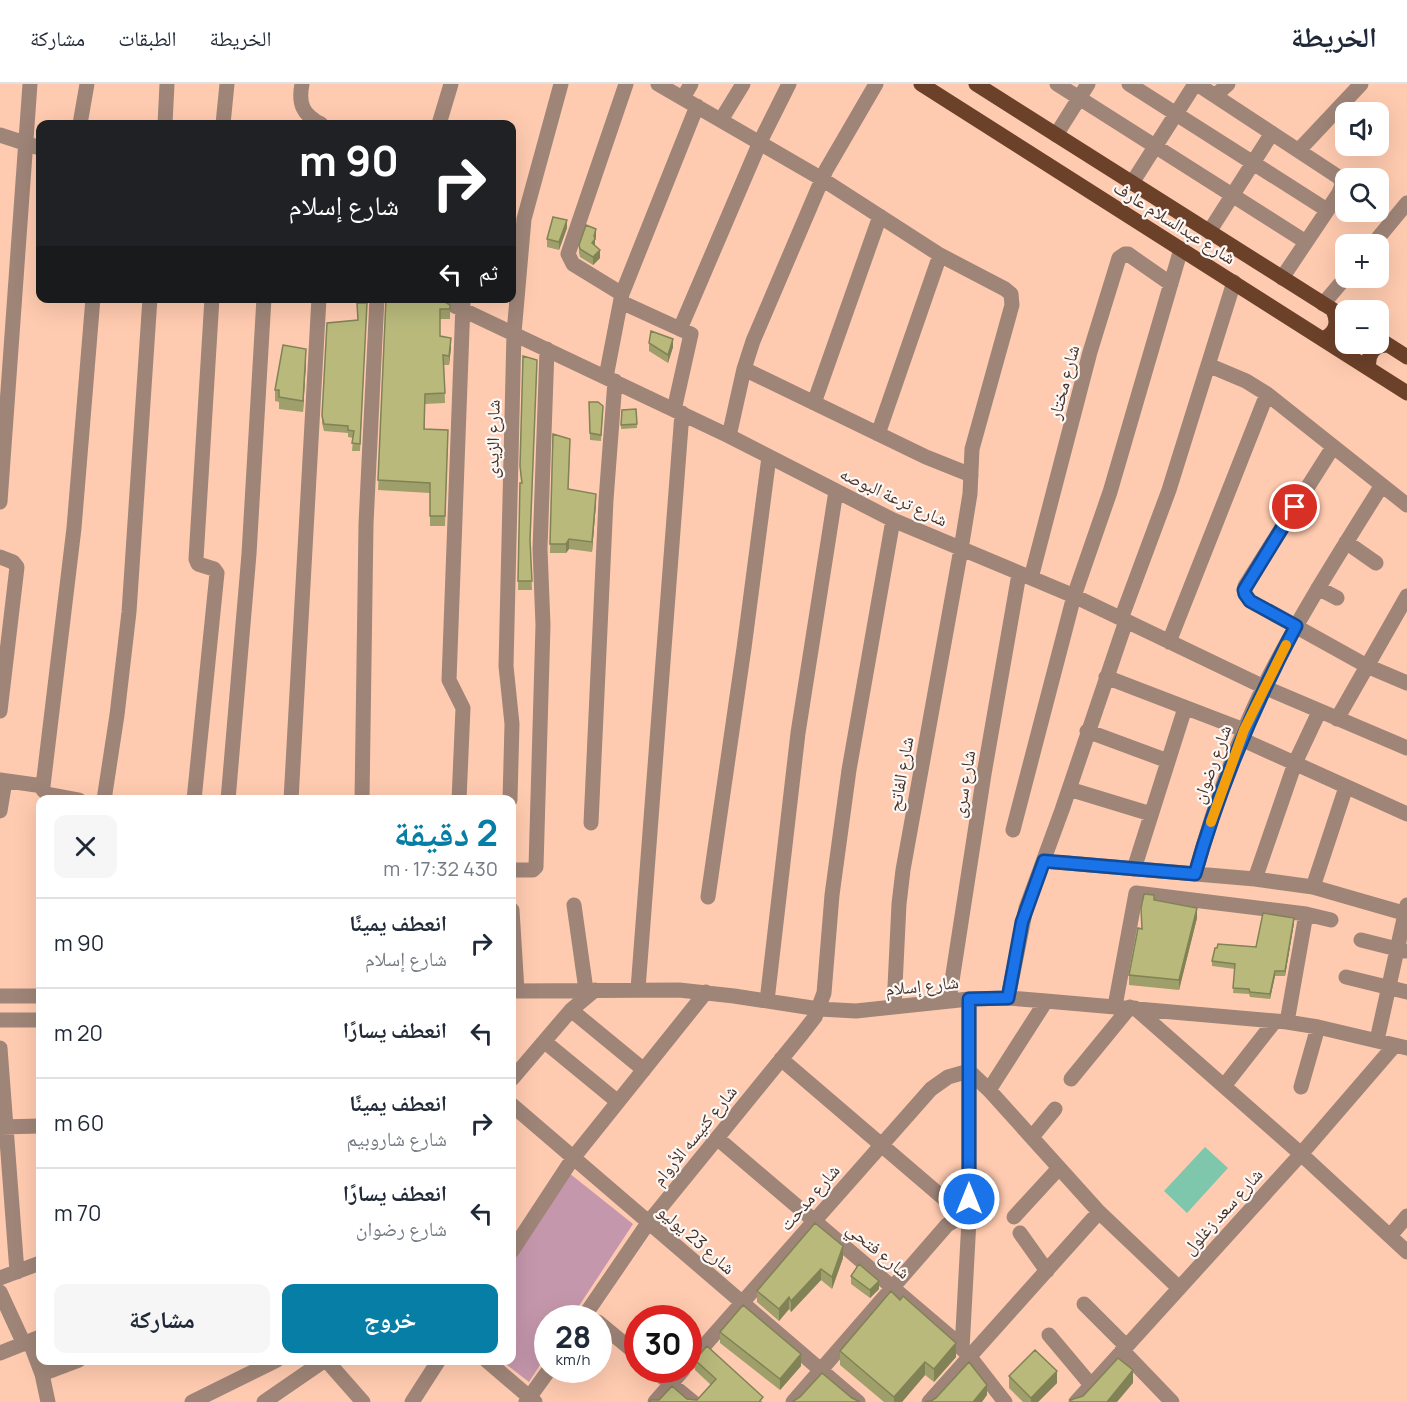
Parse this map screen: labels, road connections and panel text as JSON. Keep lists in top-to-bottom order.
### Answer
{
  "streets": {
    "main road": ["شارع عبدالسلام عارف"],
    "street": [
      "شارع مختار",
      "شارع الزيدى",
      "شارع ترعة البوصه",
      "شارع رضوان",
      "شارع الفاتح",
      "شارع سرى",
      "شارع إسلام",
      "شارع كنيسه الأروام",
      "شارع مدحت",
      "شارع سعد زغلول",
      "شارع 23 يوليو",
      "شارع فتحي"
    ]
  },
  "crossings": [
    ["شارع مختار", "شارع ترعة البوصه"],
    ["شارع مختار", "شارع سرى"],
    ["شارع الزيدى", "شارع ترعة البوصه"],
    ["شارع ترعة البوصه", "شارع رضوان"],
    ["شارع ترعة البوصه", "شارع الفاتح"],
    ["شارع ترعة البوصه", "شارع سرى"],
    ["شارع الفاتح", "شارع إسلام"],
    ["شارع سرى", "شارع إسلام"],
    ["شارع إسلام", "شارع كنيسه الأروام"],
    ["شارع إسلام", "شارع سعد زغلول"],
    ["شارع كنيسه الأروام", "شارع 23 يوليو"],
    ["شارع كنيسه الأروام", "شارع فتحي"],
    ["شارع مدحت", "شارع 23 يوليو"],
    ["شارع مدحت", "شارع فتحي"]
  ],
  "page": {
    "header": "الخريطة",
    "nav": ["الخريطة", "الطبقات", "مشاركة"],
    "map_buttons": ["+", "−"],
    "turn": ["90 m", "شارع إسلام"],
    "then": "ثم",
    "heading": ["2 دقيقة", "430 m · 17:32"],
    "list": [
      {
        "name": "انعطف يمينًا",
        "note": "شارع إسلام",
        "value": "90 m"
      },
      {
        "name": "انعطف يسارًا",
        "value": "20 m"
      },
      {
        "name": "انعطف يمينًا",
        "note": "شارع شاروبيم",
        "value": "60 m"
      },
      {
        "name": "انعطف يسارًا",
        "note": "شارع رضوان",
        "value": "70 m"
      }
    ],
    "buttons": ["خروج", "مشاركة"],
    "speed": "28 km/h",
    "limit": "30"
  }
}
